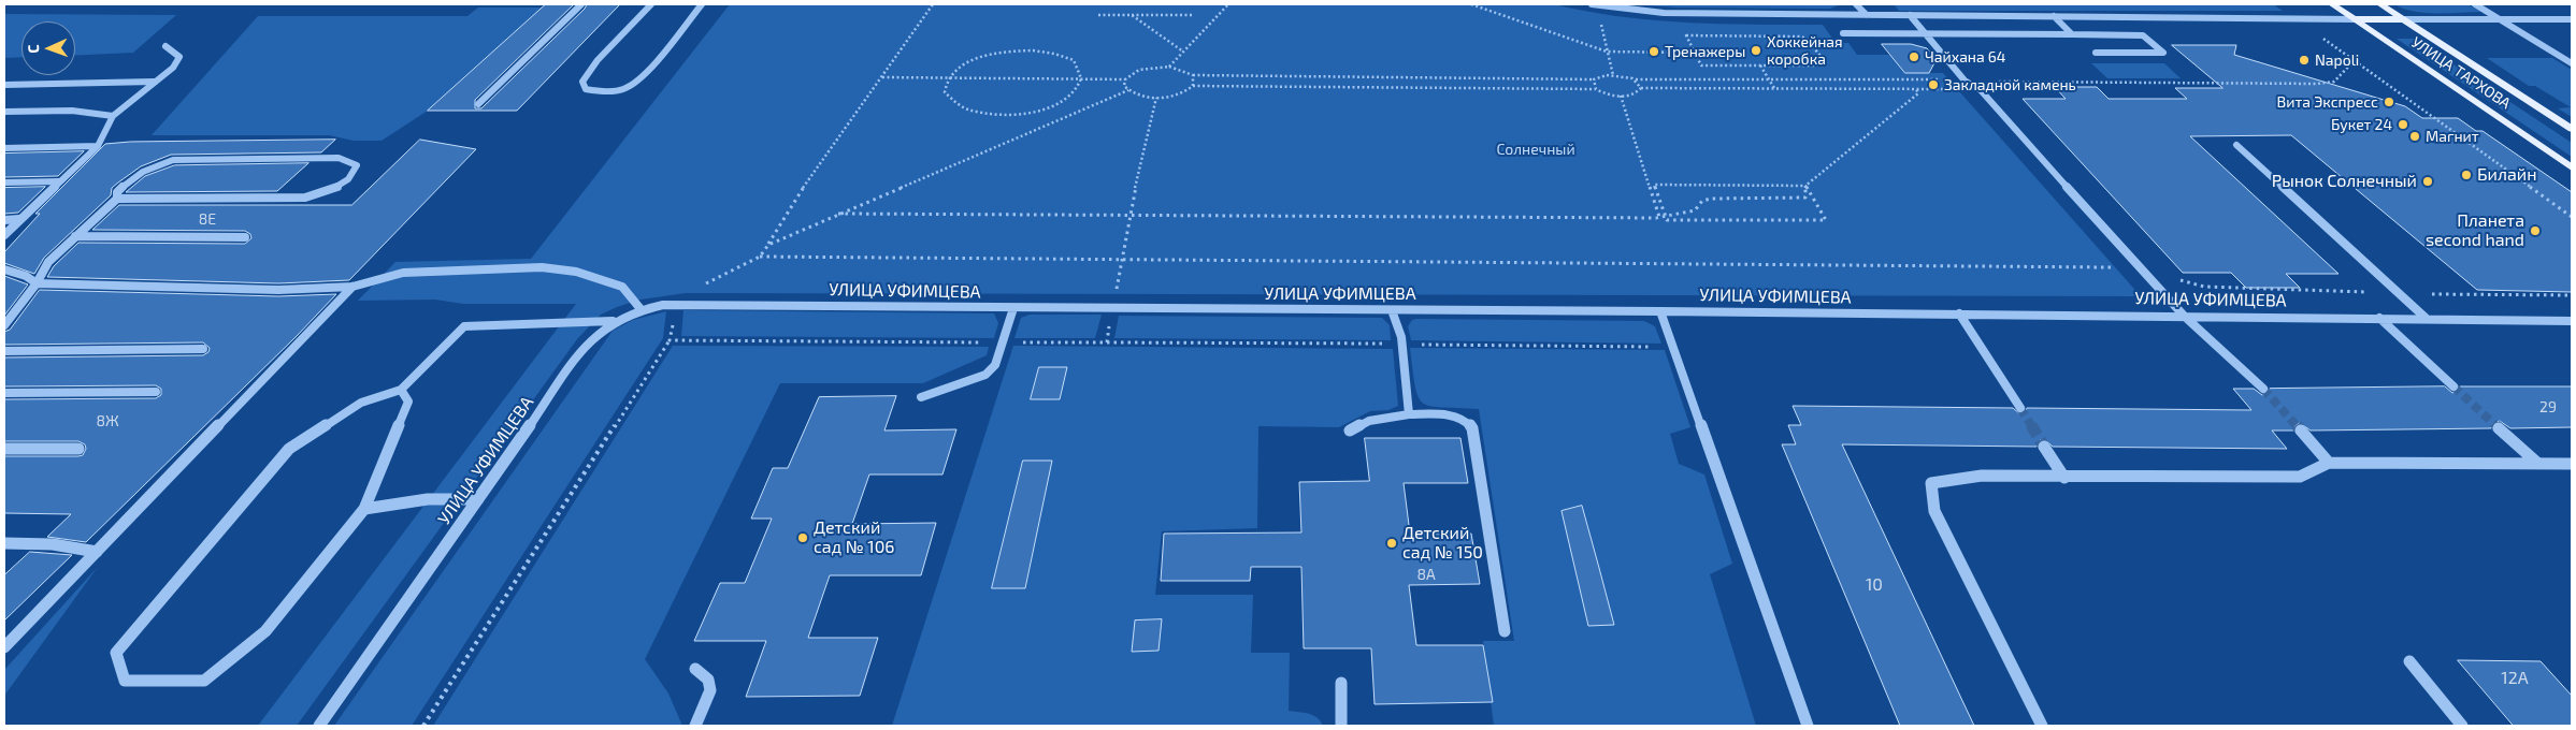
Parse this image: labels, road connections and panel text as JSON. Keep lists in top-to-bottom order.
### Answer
{
  "streets": {
    "main road": ["УЛИЦА ТАРХОВА"],
    "street": ["УЛИЦА УФИМЦЕВА"]
  },
  "parks": ["Солнечный"],
  "places": [
    "Хоккейная коробка",
    "Тренажеры",
    "Чайхана 64",
    "Napoli",
    "Закладной камень",
    "Вита Экспресс",
    "Букет 24",
    "Магнит",
    "Билайн",
    "Рынок Солнечный",
    "Планета second hand",
    "Детский сад № 106",
    "Детский сад № 150"
  ],
  "house_numbers": [
    "8Е",
    "29",
    "8Ж",
    "8А",
    "10",
    "12А"
  ],
  "north": "left"
}
